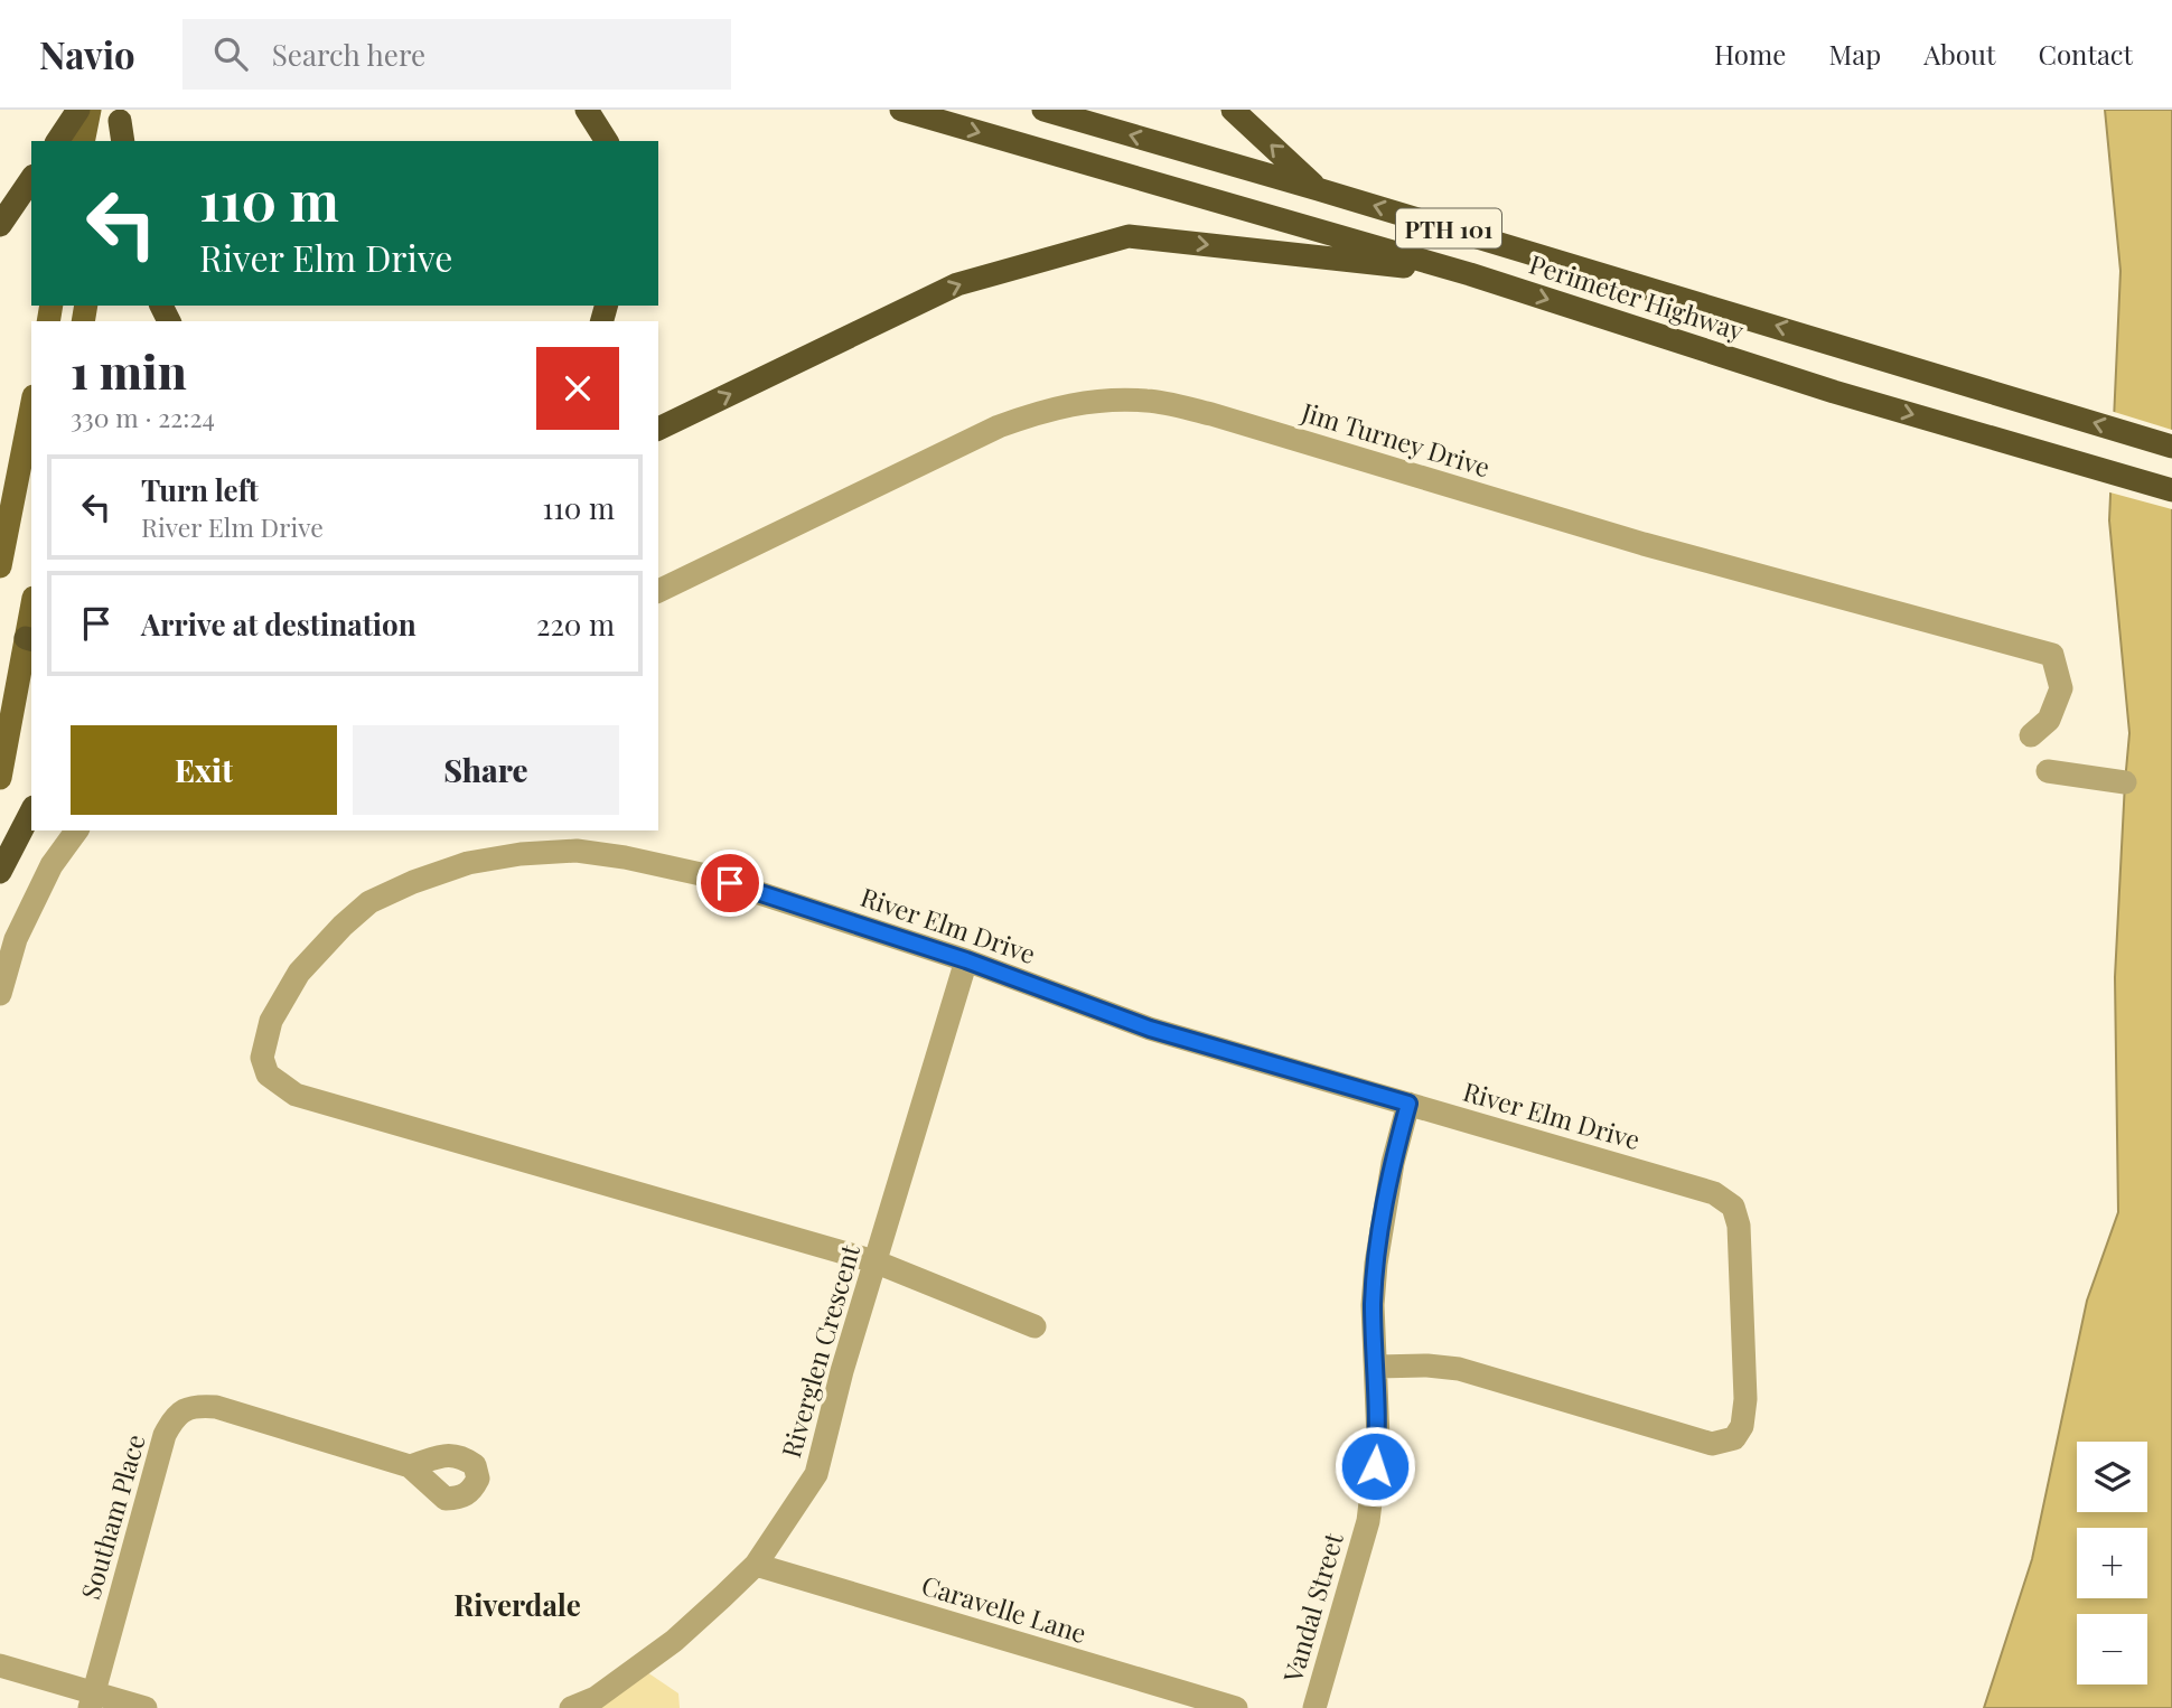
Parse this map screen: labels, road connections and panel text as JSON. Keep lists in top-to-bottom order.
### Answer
{
  "streets": {
    "highway": ["PTH 101", "Perimeter Highway"],
    "street": [
      "Jim Turney Drive",
      "River Elm Drive",
      "Riverglen Crescent",
      "Southam Place",
      "Vandal Street",
      "Caravelle Lane"
    ]
  },
  "crossings": [
    ["River Elm Drive", "Riverglen Crescent"],
    ["River Elm Drive", "Vandal Street"],
    ["Riverglen Crescent", "Caravelle Lane"]
  ],
  "districts": ["Riverdale"],
  "page": {
    "header": "Navio",
    "search": "Search here",
    "nav": [
      "Home",
      "Map",
      "About",
      "Contact"
    ],
    "turn": ["110 m", "River Elm Drive"],
    "heading": ["1 min", "330 m · 22:24"],
    "list": [
      {
        "name": "Turn left",
        "note": "River Elm Drive",
        "value": "110 m"
      },
      {
        "name": "Arrive at destination",
        "value": "220 m"
      }
    ],
    "buttons": ["Exit", "Share"],
    "map_buttons": ["+", "−"]
  }
}
